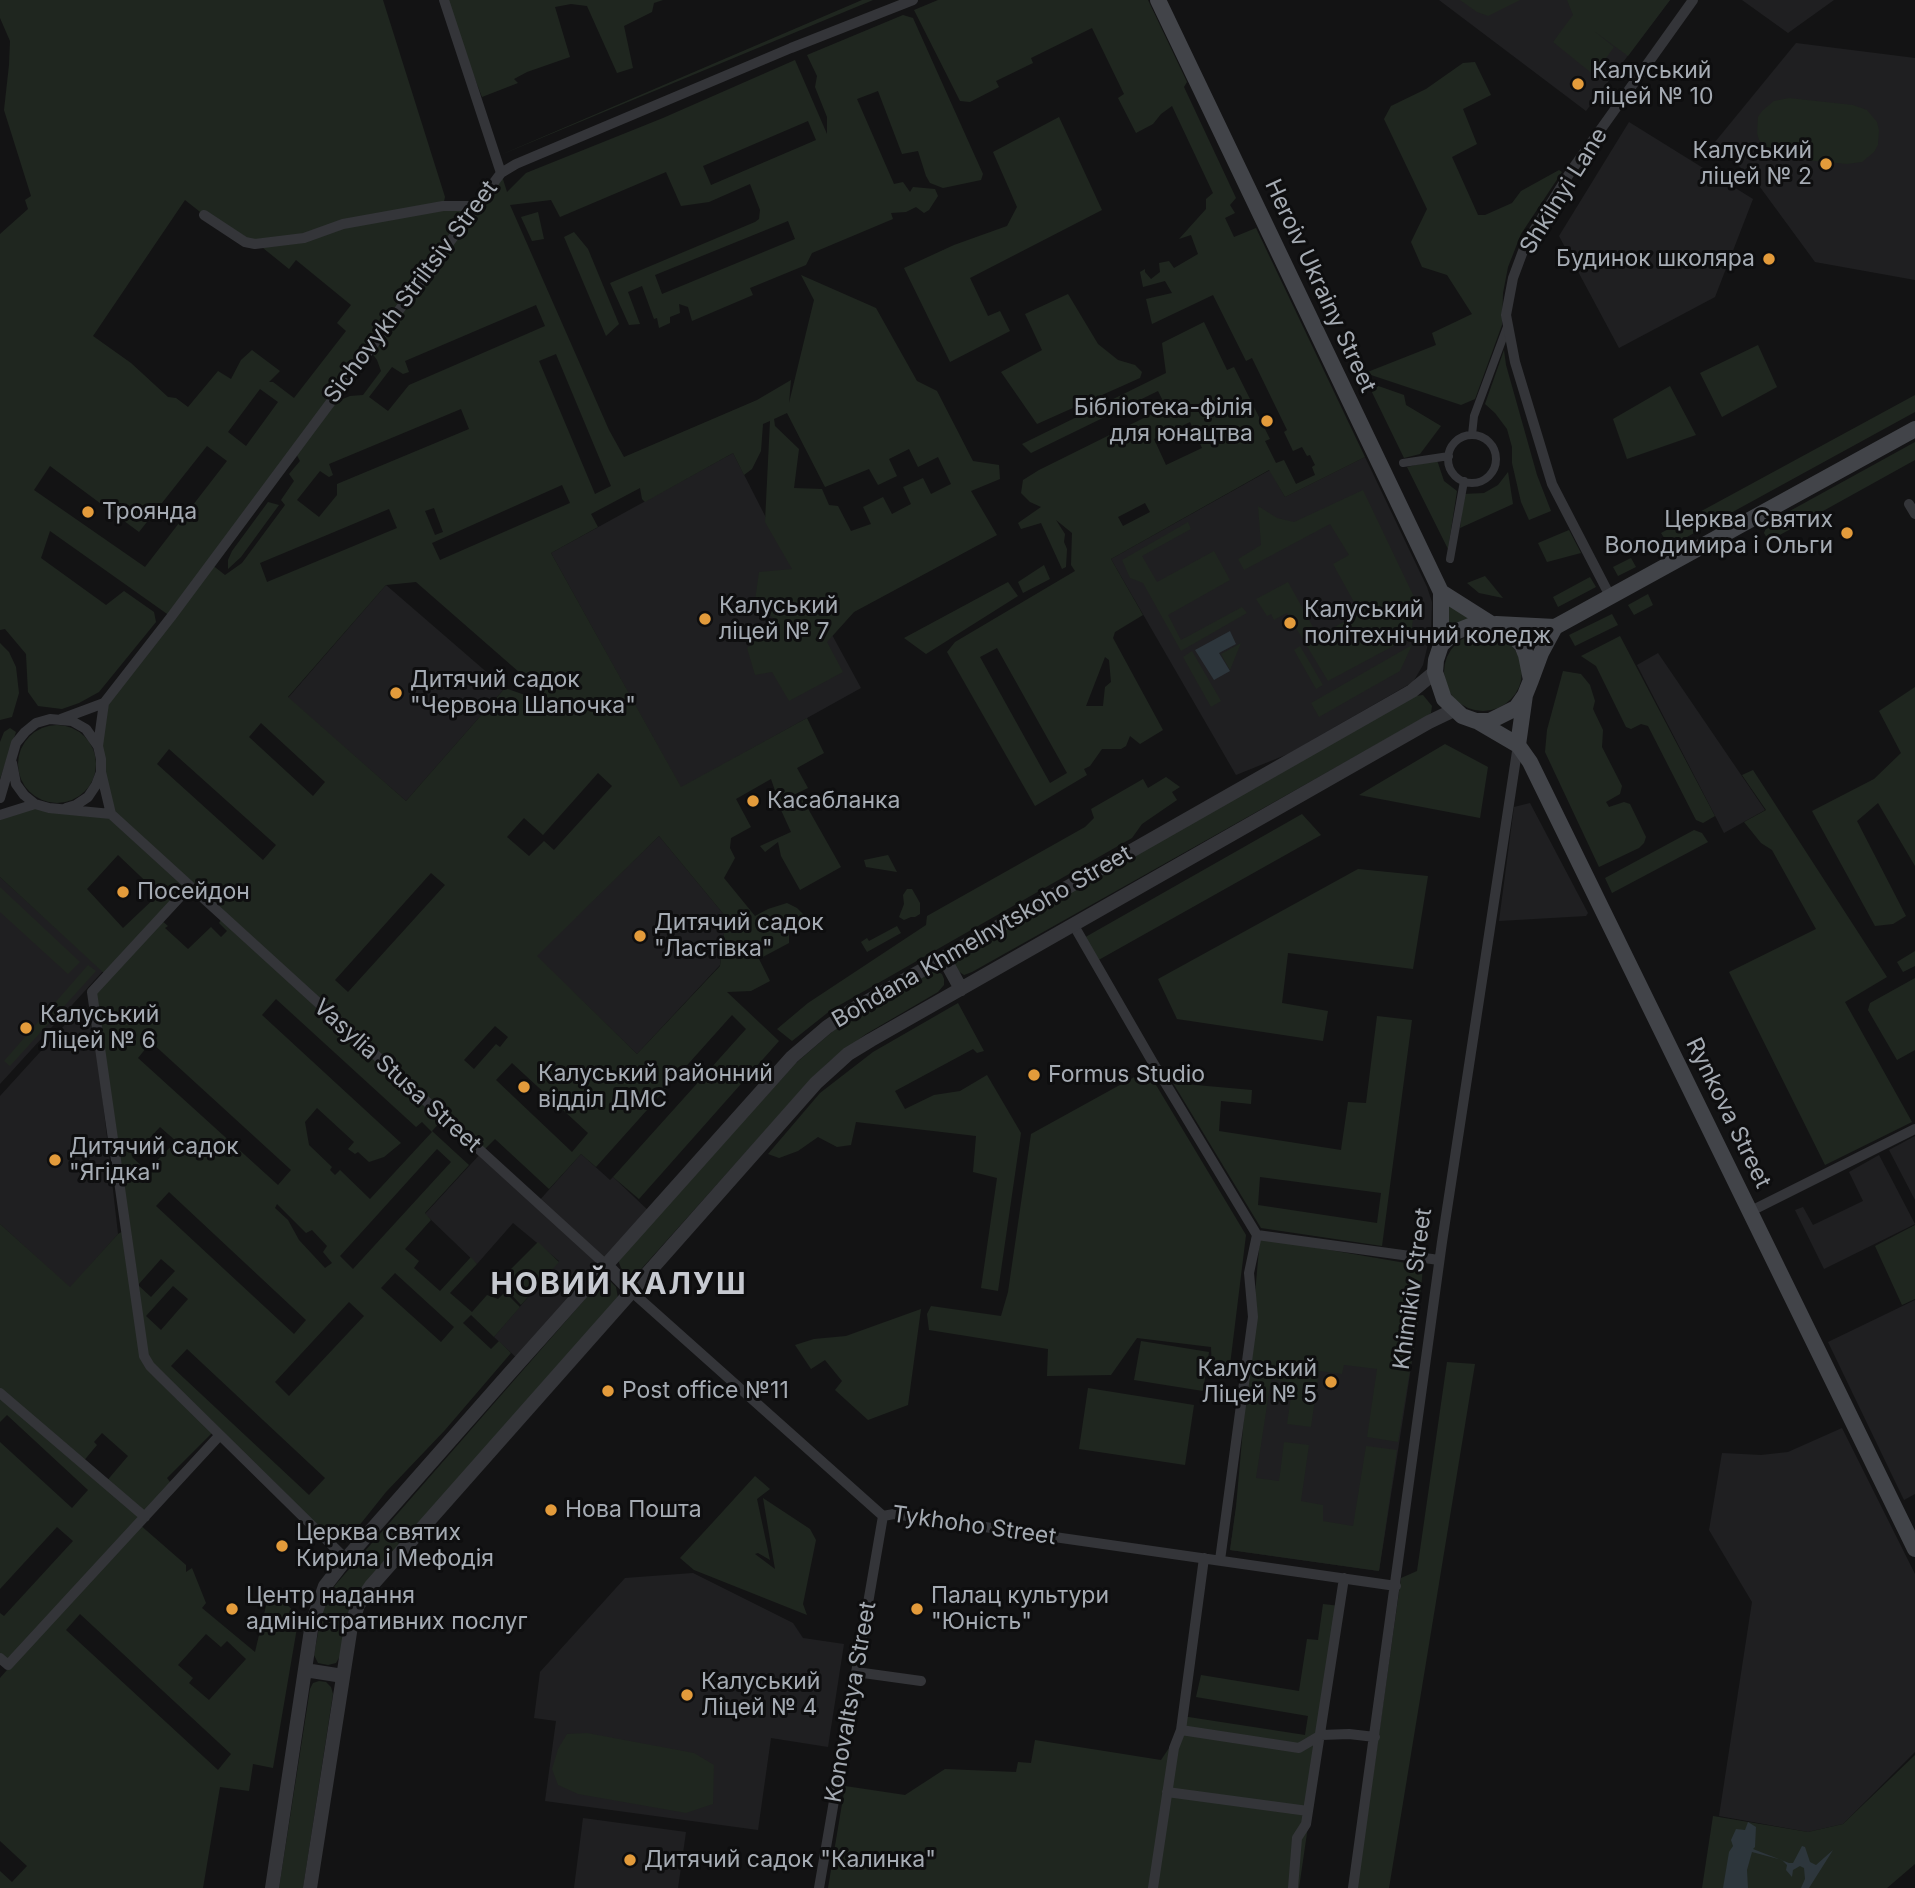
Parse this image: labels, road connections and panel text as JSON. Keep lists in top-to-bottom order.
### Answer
{
  "streets": {
    "main road": ["Heroiv Ukrainy Street", "Rynkova Street"],
    "street": [
      "Shkilnyi Lane",
      "Sichovykh Striltsiv Street",
      "Bohdana Khmelnytskoho Street",
      "Vasylia Stusa Street",
      "Khimikiv Street",
      "Tykhoho Street",
      "Konovaltsya Street"
    ]
  },
  "crossings": [
    ["Heroiv Ukrainy Street", "Bohdana Khmelnytskoho Street"],
    ["Bohdana Khmelnytskoho Street", "Vasylia Stusa Street"],
    ["Bohdana Khmelnytskoho Street", "Tykhoho Street"],
    ["Rynkova Street", "Khimikiv Street"],
    ["Khimikiv Street", "Tykhoho Street"],
    ["Tykhoho Street", "Konovaltsya Street"]
  ],
  "districts": ["НОВИЙ КАЛУШ"],
  "places": [
    "Калуський ліцей № 10",
    "Калуський ліцей № 2",
    "Будинок школяра",
    "Бібліотека-філія для юнацтва",
    "Троянда",
    "Церква Святих Володимира і Ольги",
    "Калуський ліцей № 7",
    "Калуський політехнічний коледж",
    "Дитячий садок \"Червона Шапочка\"",
    "Касабланка",
    "Посейдон",
    "Дитячий садок \"Ластівка\"",
    "Калуський Ліцей № 6",
    "Formus Studio",
    "Калуський районний відділ ДМС",
    "Дитячий садок \"Ягідка\"",
    "Калуський Ліцей № 5",
    "Post office №11",
    "Нова Пошта",
    "Церква святих Кирила і Мефодія",
    "Центр надання адміністративних послуг",
    "Палац культури \"Юність\"",
    "Калуський Ліцей № 4",
    "Дитячий садок \"Калинка\""
  ]
}
